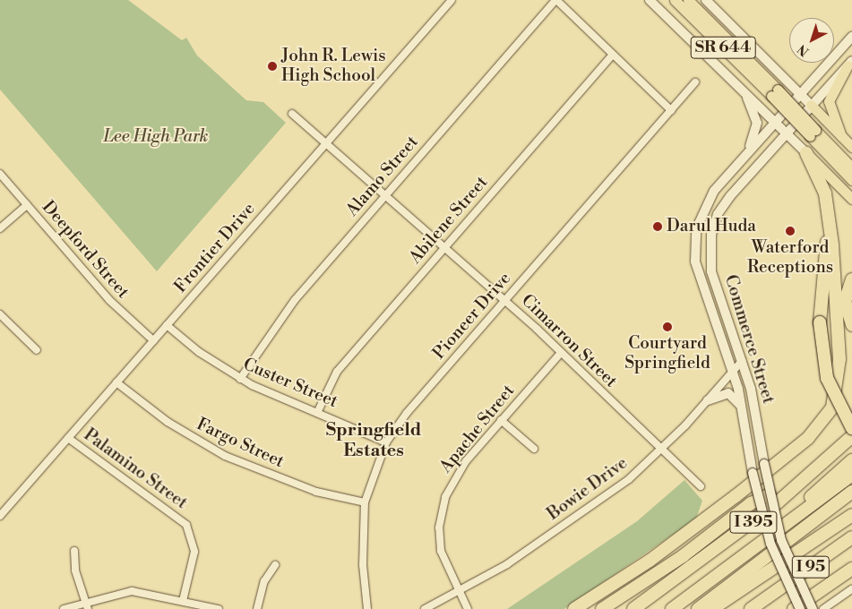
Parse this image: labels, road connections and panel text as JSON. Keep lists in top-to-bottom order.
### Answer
{
  "streets": {
    "highway": ["I 395", "I 95"],
    "main road": ["SR 644", "Commerce Street"],
    "street": [
      "Alamo Street",
      "Abilene Street",
      "Frontier Drive",
      "Deepford Street",
      "Pioneer Drive",
      "Cimarron Street",
      "Custer Street",
      "Apache Street",
      "Fargo Street",
      "Palamino Street",
      "Bowie Drive"
    ]
  },
  "crossings": [
    ["Alamo Street", "Cimarron Street"],
    ["Alamo Street", "Custer Street"],
    ["Abilene Street", "Cimarron Street"],
    ["Abilene Street", "Custer Street"],
    ["Frontier Drive", "Deepford Street"],
    ["Frontier Drive", "Cimarron Street"],
    ["Frontier Drive", "Custer Street"],
    ["Frontier Drive", "Fargo Street"],
    ["Frontier Drive", "Palamino Street"],
    ["Pioneer Drive", "Cimarron Street"],
    ["Pioneer Drive", "Custer Street"],
    ["Pioneer Drive", "Fargo Street"],
    ["Commerce Street", "Bowie Drive"],
    ["Cimarron Street", "Apache Street"],
    ["Cimarron Street", "Bowie Drive"],
    ["Apache Street", "Bowie Drive"]
  ],
  "districts": ["Springfield Estates"],
  "parks": ["Lee High Park"],
  "places": [
    "John R. Lewis High School",
    "Darul Huda",
    "Waterford Receptions",
    "Courtyard Springfield"
  ],
  "north": "bottom left"
}
